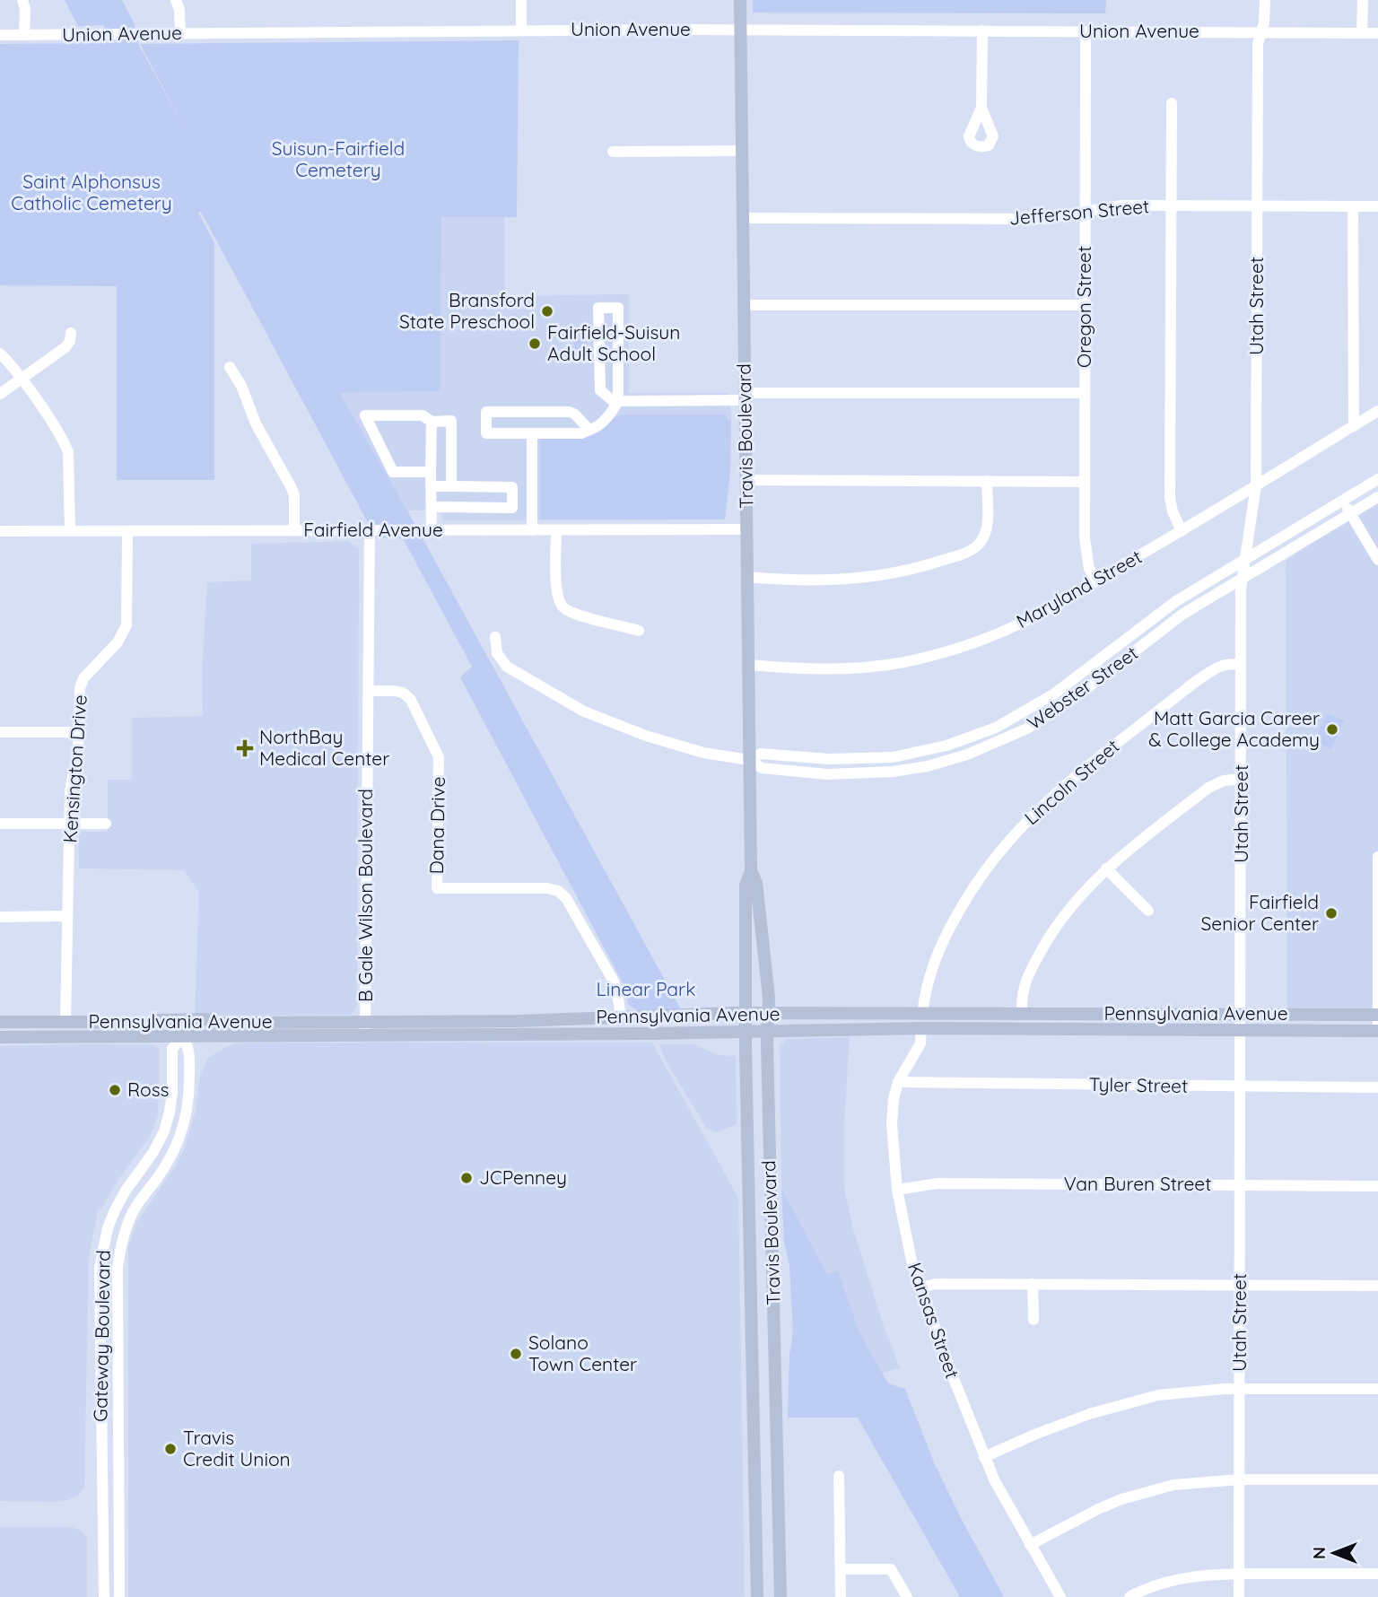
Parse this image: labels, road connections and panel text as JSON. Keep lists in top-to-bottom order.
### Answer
{
  "streets": {
    "main road": ["Travis Boulevard", "Pennsylvania Avenue"],
    "street": [
      "Union Avenue",
      "Jefferson Street",
      "Utah Street",
      "Oregon Street",
      "Fairfield Avenue",
      "Maryland Street",
      "Webster Street",
      "Kensington Drive",
      "Lincoln Street",
      "Dana Drive",
      "B Gale Wilson Boulevard",
      "Tyler Street",
      "Van Buren Street",
      "Kansas Street",
      "Gateway Boulevard"
    ]
  },
  "crossings": [
    ["Union Avenue", "Utah Street"],
    ["Union Avenue", "Oregon Street"],
    ["Union Avenue", "Travis Boulevard"],
    ["Jefferson Street", "Utah Street"],
    ["Jefferson Street", "Oregon Street"],
    ["Jefferson Street", "Travis Boulevard"],
    ["Utah Street", "Maryland Street"],
    ["Utah Street", "Webster Street"],
    ["Utah Street", "Lincoln Street"],
    ["Utah Street", "Pennsylvania Avenue"],
    ["Utah Street", "Tyler Street"],
    ["Utah Street", "Van Buren Street"],
    ["Oregon Street", "Maryland Street"],
    ["Travis Boulevard", "Fairfield Avenue"],
    ["Travis Boulevard", "Maryland Street"],
    ["Travis Boulevard", "Webster Street"],
    ["Travis Boulevard", "Pennsylvania Avenue"],
    ["Fairfield Avenue", "Kensington Drive"],
    ["Fairfield Avenue", "B Gale Wilson Boulevard"],
    ["Kensington Drive", "Pennsylvania Avenue"],
    ["Lincoln Street", "Pennsylvania Avenue"],
    ["Dana Drive", "B Gale Wilson Boulevard"],
    ["Dana Drive", "Pennsylvania Avenue"],
    ["B Gale Wilson Boulevard", "Pennsylvania Avenue"],
    ["Pennsylvania Avenue", "Kansas Street"],
    ["Pennsylvania Avenue", "Gateway Boulevard"],
    ["Tyler Street", "Kansas Street"],
    ["Van Buren Street", "Kansas Street"]
  ],
  "parks": ["Suisun-Fairfield Cemetery", "Saint Alphonsus Catholic Cemetery", "Linear Park"],
  "places": {
    "other": [
      "Bransford State Preschool",
      "Fairfield-Suisun Adult School",
      "Matt Garcia Career & College Academy",
      "Fairfield Senior Center",
      "Ross",
      "JCPenney",
      "Solano Town Center",
      "Travis Credit Union"
    ],
    "health": ["NorthBay Medical Center"]
  },
  "north": "left"
}
